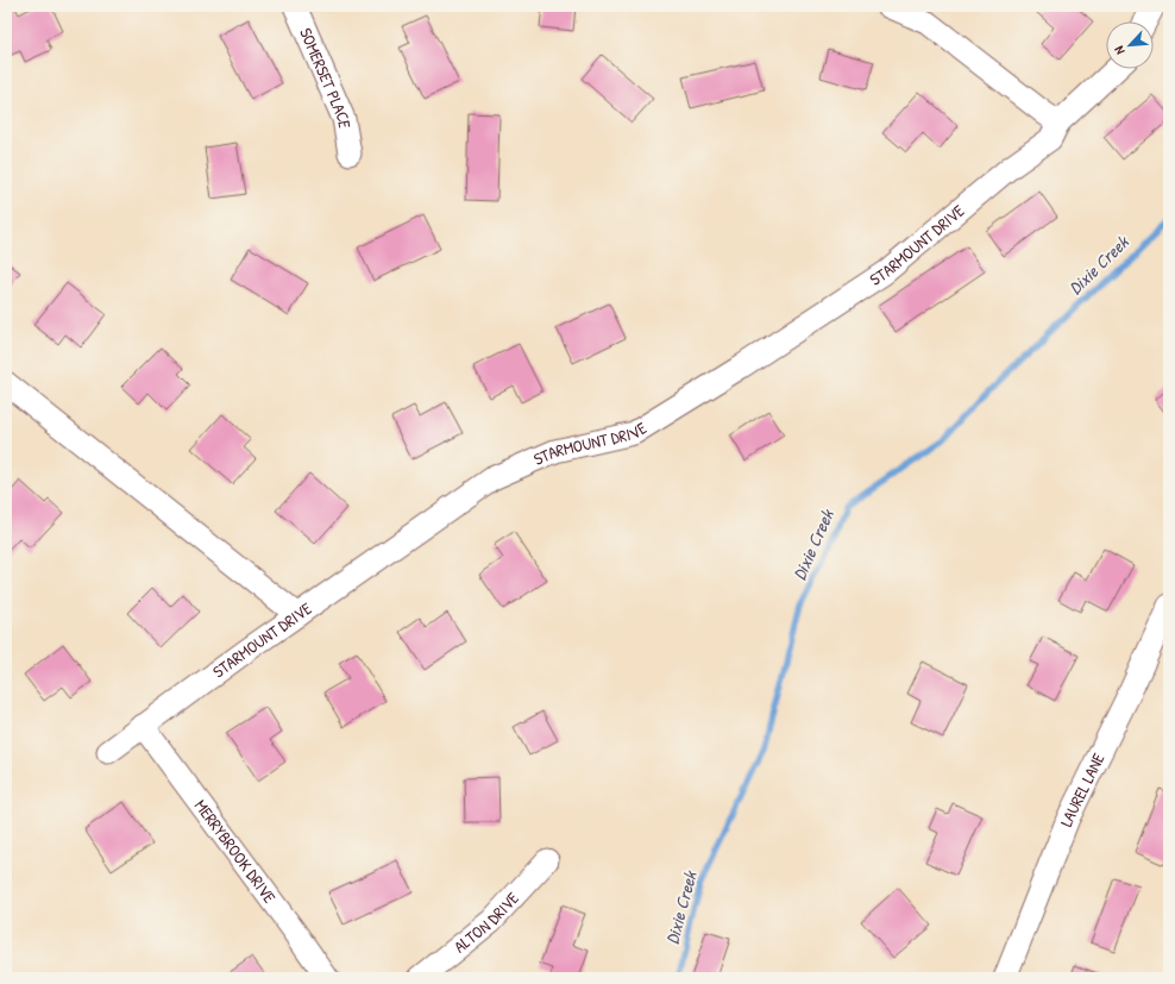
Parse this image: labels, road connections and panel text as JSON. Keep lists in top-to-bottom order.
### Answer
{
  "streets": {
    "street": [
      "SOMERSET PLACE",
      "STARMOUNT DRIVE",
      "LAUREL LANE",
      "MERRYBROOK DRIVE",
      "ALTON DRIVE"
    ]
  },
  "crossings": [
    ["STARMOUNT DRIVE", "MERRYBROOK DRIVE"]
  ],
  "water": ["Dixie Creek"],
  "north": "bottom left"
}
